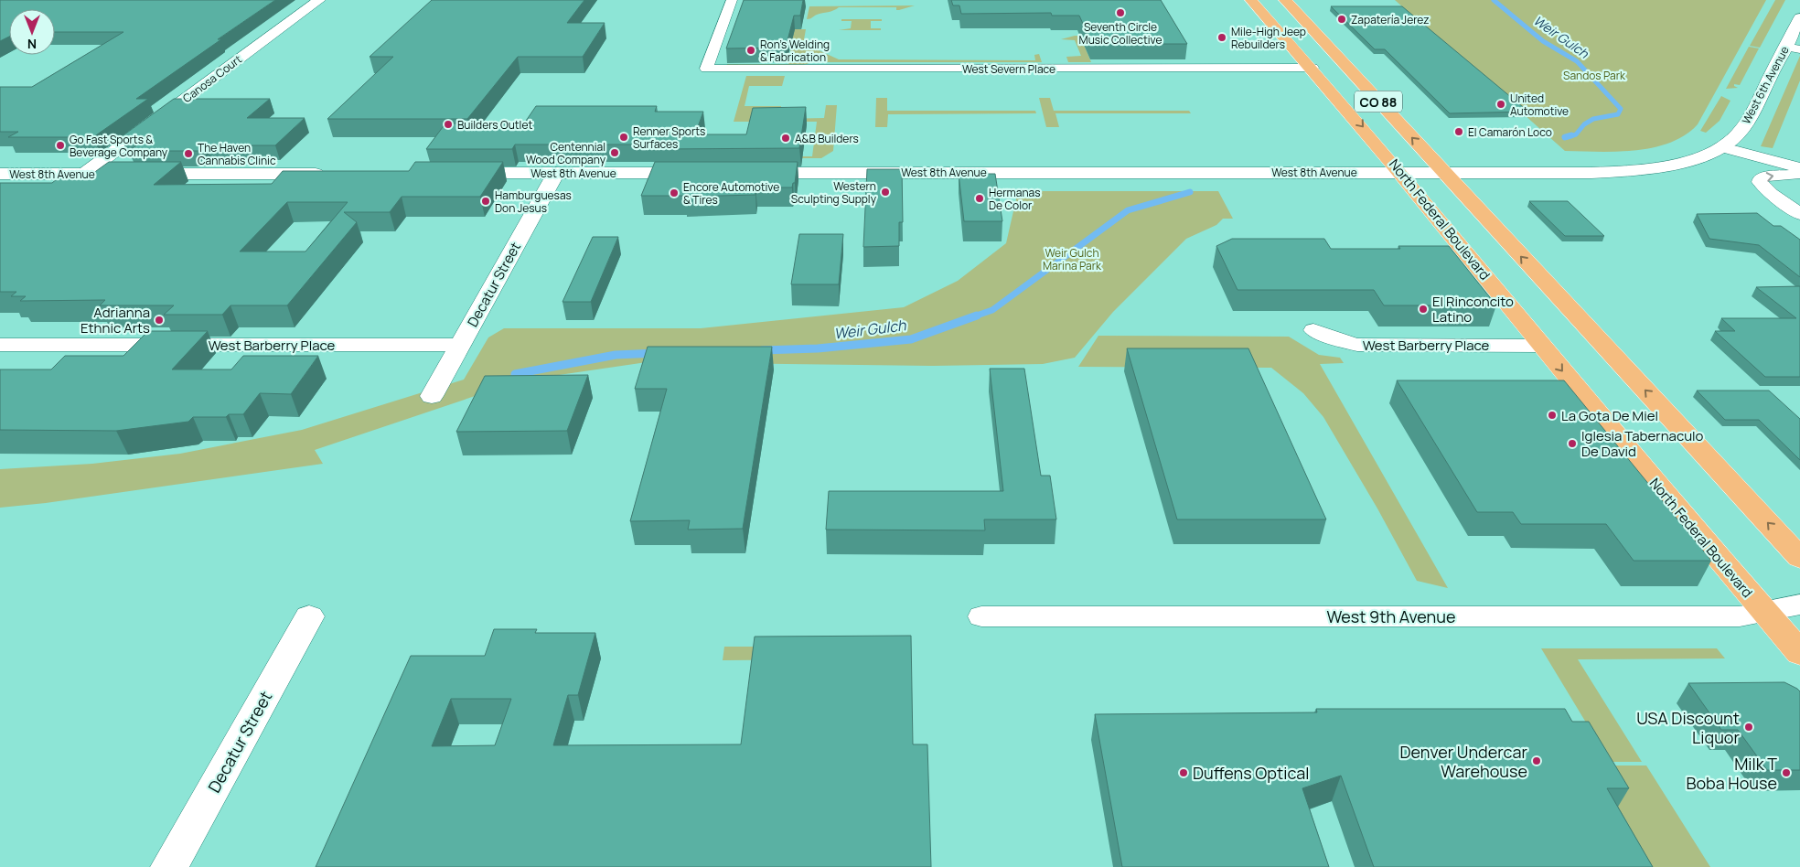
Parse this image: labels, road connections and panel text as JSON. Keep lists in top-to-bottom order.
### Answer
{
  "streets": {
    "main road": [
      "Canosa Court",
      "West 6th Avenue",
      "CO 88",
      "West 8th Avenue",
      "North Federal Boulevard",
      "Decatur Street"
    ],
    "street": ["West Severn Place", "West Barberry Place", "West 9th Avenue"]
  },
  "crossings": [
    ["West Severn Place", "North Federal Boulevard"],
    ["Canosa Court", "West 8th Avenue"],
    ["West 6th Avenue", "West 8th Avenue"],
    ["CO 88", "West 8th Avenue"],
    ["West 8th Avenue", "North Federal Boulevard"],
    ["West 8th Avenue", "Decatur Street"],
    ["North Federal Boulevard", "West Barberry Place"],
    ["North Federal Boulevard", "West 9th Avenue"],
    ["Decatur Street", "West Barberry Place"]
  ],
  "water": ["Weir Gulch"],
  "parks": ["Sandos Park", "Weir Gulch Marina Park"],
  "places": [
    "Seventh Circle Music Collective",
    "Zapatería Jerez",
    "Mile-High Jeep Rebuilders",
    "Ron's Welding & Fabrication",
    "United Automotive",
    "Builders Outlet",
    "El Camarón Loco",
    "Renner Sports Surfaces",
    "A&B Builders",
    "Go Fast Sports & Beverage Company",
    "Centennial Wood Company",
    "The Haven Cannabis Clinic",
    "Western Sculpting Supply",
    "Encore Automotive & Tires",
    "Hermanas De Color",
    "Hamburguesas Don Jesus",
    "El Rinconcito Latino",
    "Adrianna Ethnic Arts",
    "La Gota De Miel",
    "Iglesia Tabernaculo De David",
    "USA Discount Liquor",
    "Denver Undercar Warehouse",
    "Duffens Optical",
    "Milk T Boba House"
  ],
  "north": "bottom"
}
